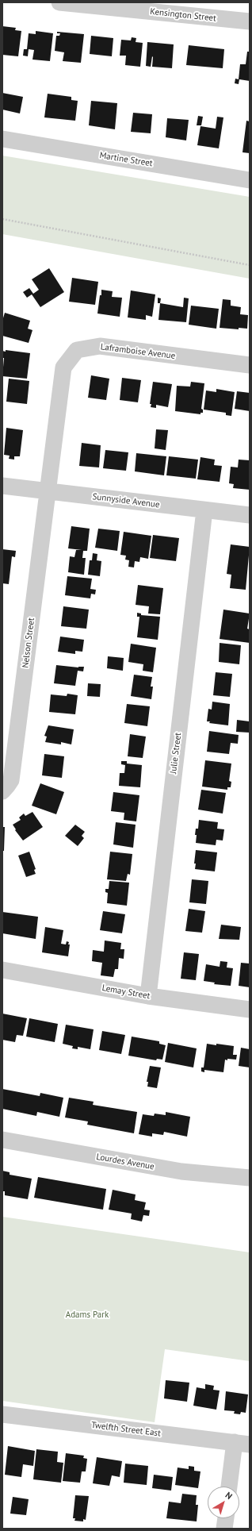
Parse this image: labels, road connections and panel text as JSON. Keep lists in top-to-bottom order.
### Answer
{
  "streets": {
    "street": [
      "Kensington Street",
      "Martine Street",
      "Laframboise Avenue",
      "Sunnyside Avenue",
      "Nelson Street",
      "Julie Street",
      "Lemay Street",
      "Lourdes Avenue",
      "Twelfth Street East"
    ]
  },
  "crossings": [
    ["Laframboise Avenue", "Sunnyside Avenue"],
    ["Laframboise Avenue", "Nelson Street"],
    ["Sunnyside Avenue", "Nelson Street"],
    ["Sunnyside Avenue", "Julie Street"],
    ["Julie Street", "Lemay Street"]
  ],
  "parks": ["Adams Park"],
  "north": "top right"
}
